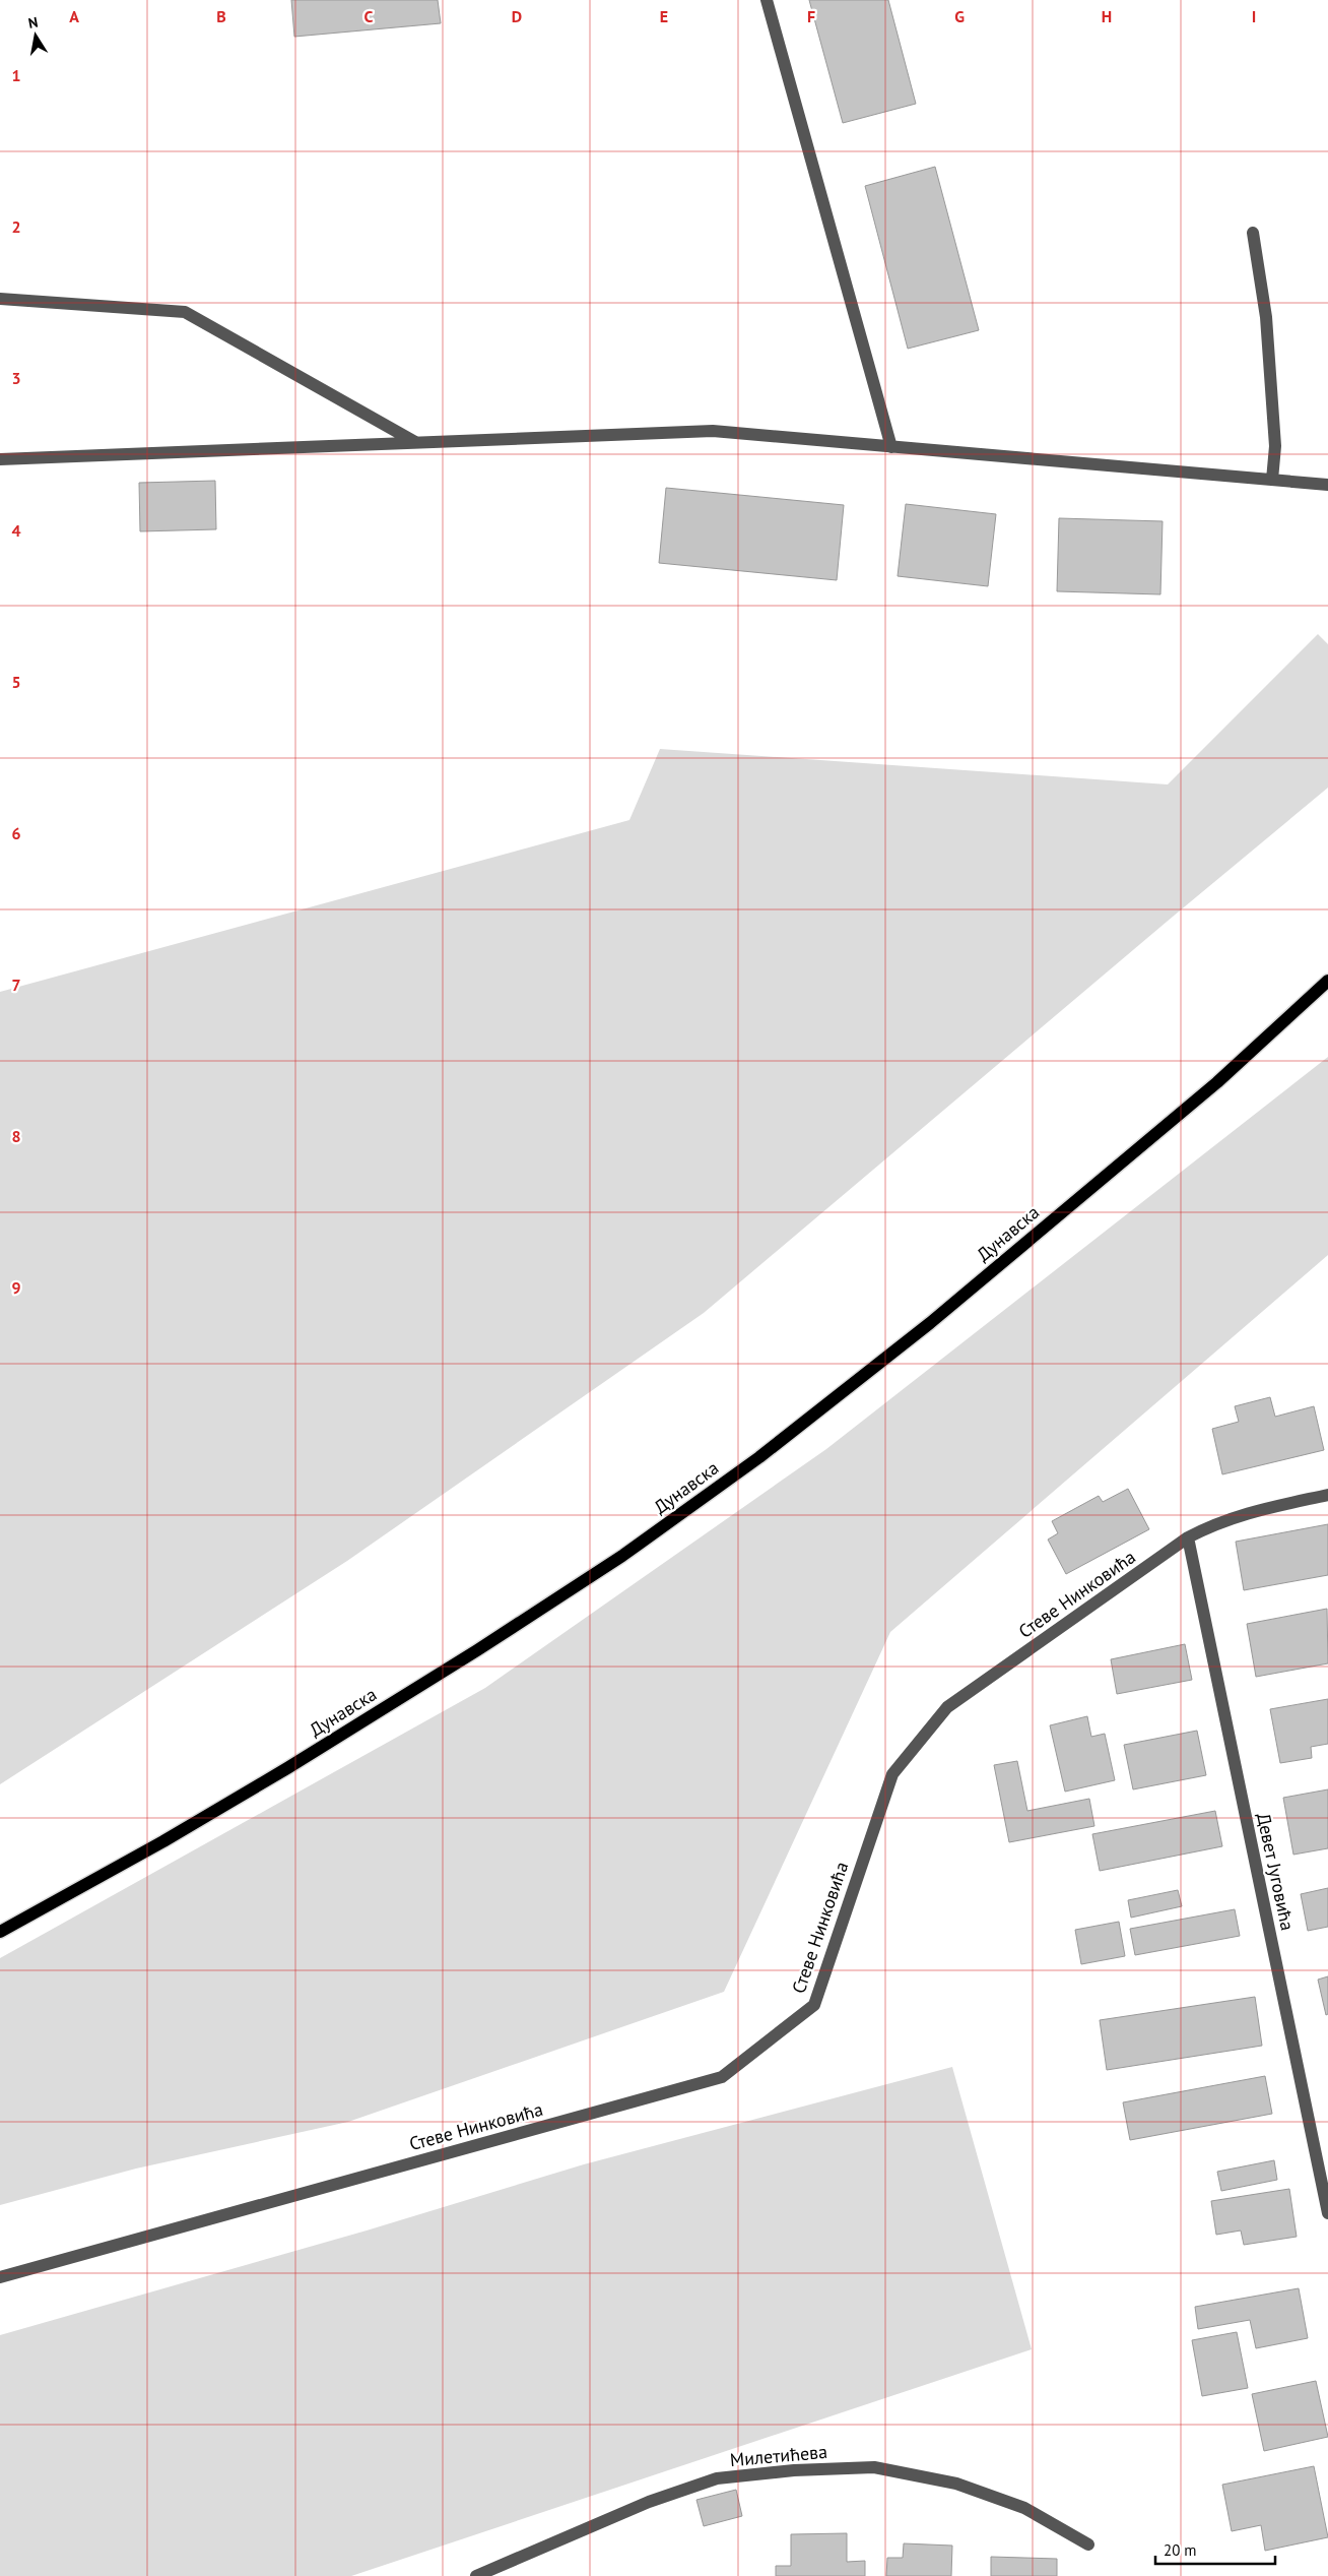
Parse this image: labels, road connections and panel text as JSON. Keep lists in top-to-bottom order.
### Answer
{
  "streets": {
    "main road": ["Дунавска"],
    "street": ["Стеве Нинковића", "Девет Југовића", "Милетићева"]
  },
  "crossings": [
    ["Стеве Нинковића", "Девет Југовића"]
  ],
  "scale_bar": "20 m",
  "north": "top",
  "grid": {
    "columns": [
      "A",
      "B",
      "C",
      "D",
      "E",
      "F",
      "G",
      "H",
      "I"
    ],
    "rows": [
      "1",
      "2",
      "3",
      "4",
      "5",
      "6",
      "7",
      "8",
      "9"
    ]
  }
}
